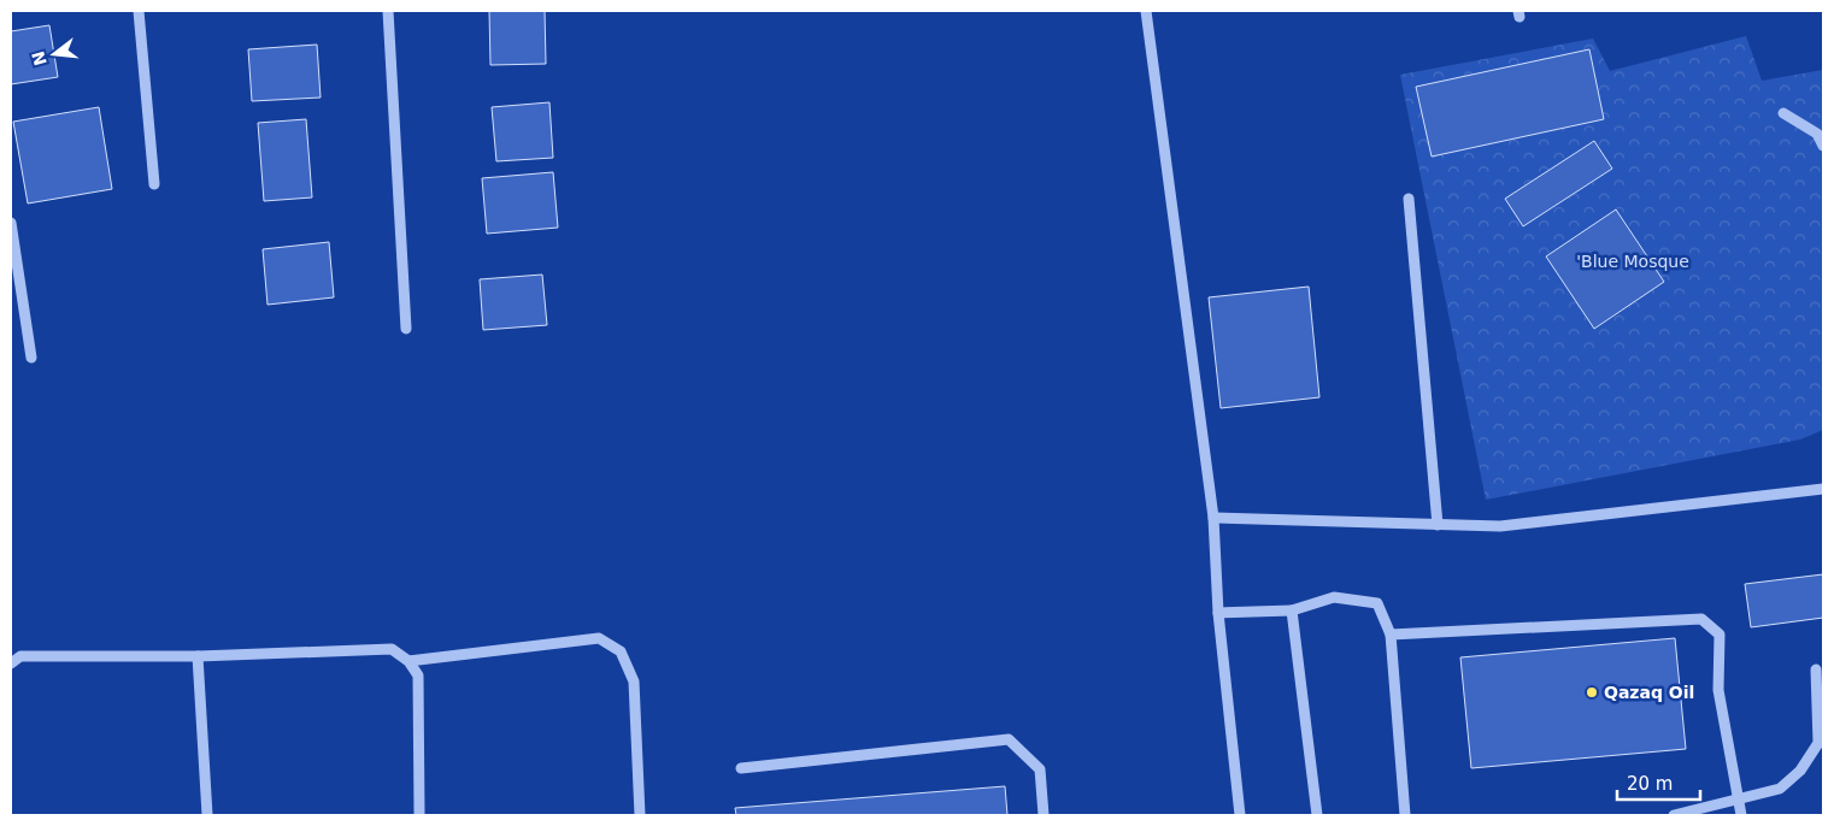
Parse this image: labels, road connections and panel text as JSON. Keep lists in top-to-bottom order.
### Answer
{
  "parks": ["'Blue Mosque"],
  "places": ["Qazaq Oil"],
  "scale_bar": "20 m",
  "north": "left"
}
